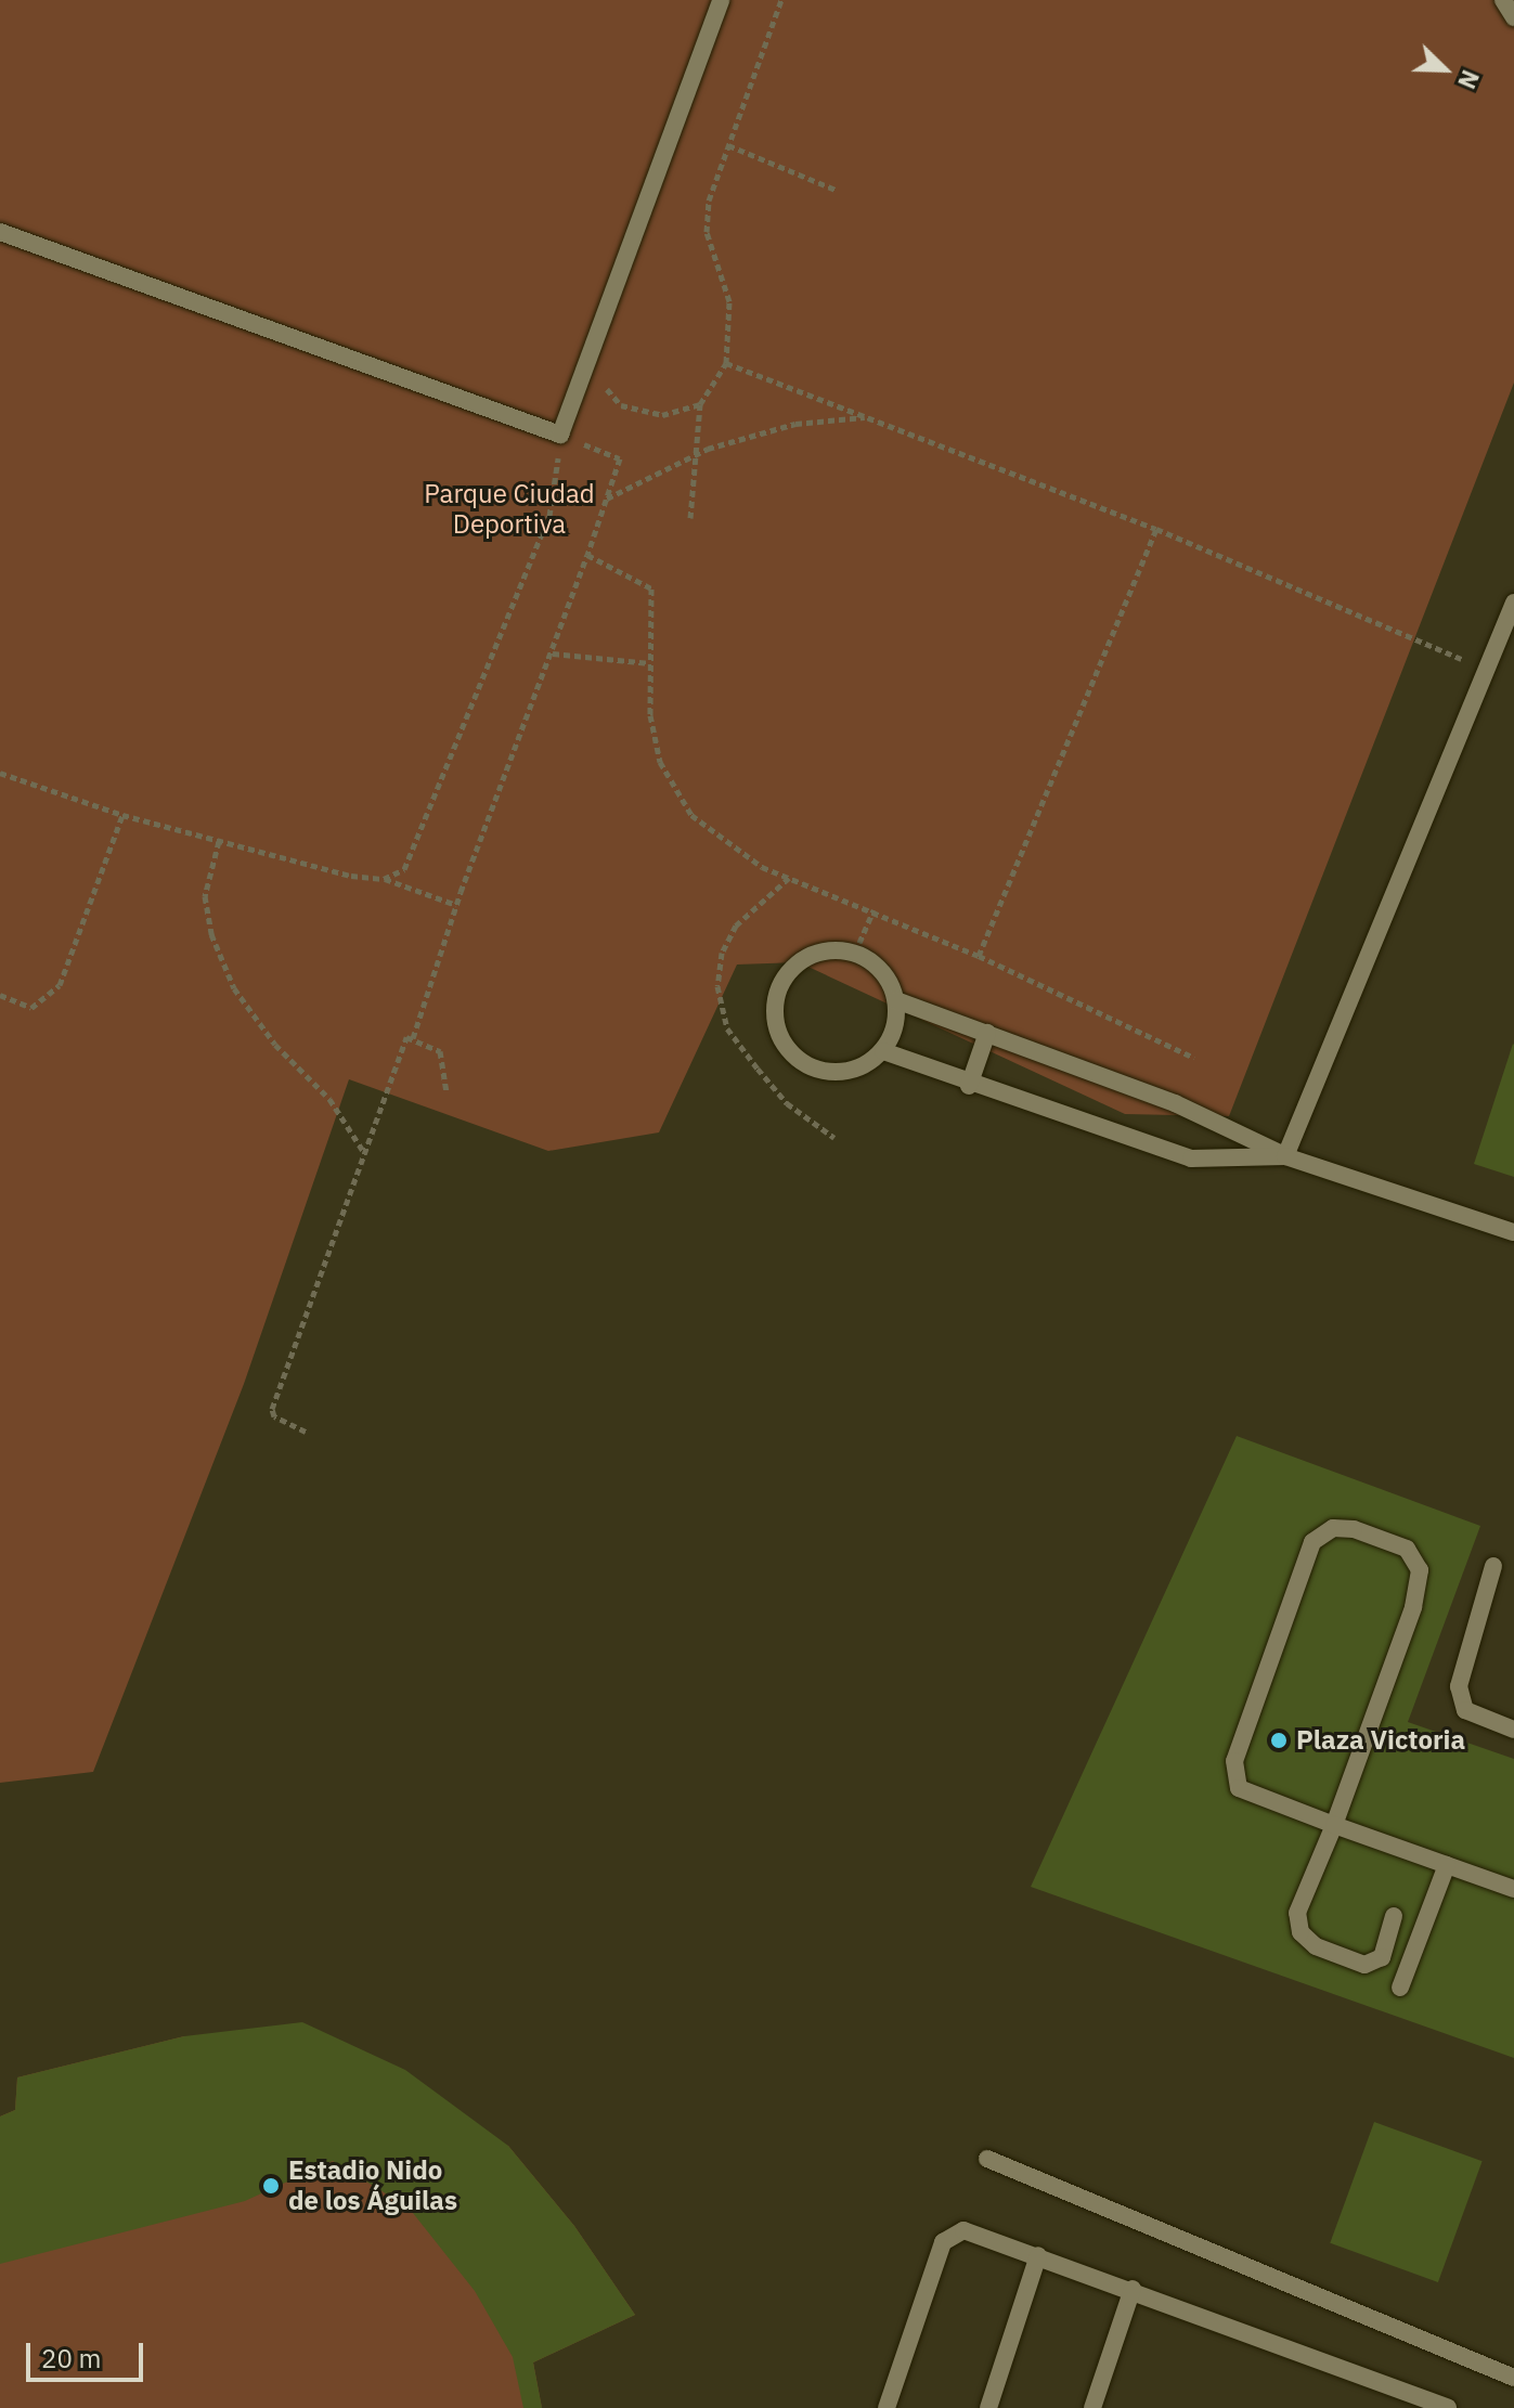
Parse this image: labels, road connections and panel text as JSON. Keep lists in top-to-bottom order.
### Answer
{
  "parks": ["Parque Ciudad Deportiva"],
  "places": ["Plaza Victoria", "Estadio Nido de los Águilas"],
  "scale_bar": "20 m",
  "north": "bottom right"
}
